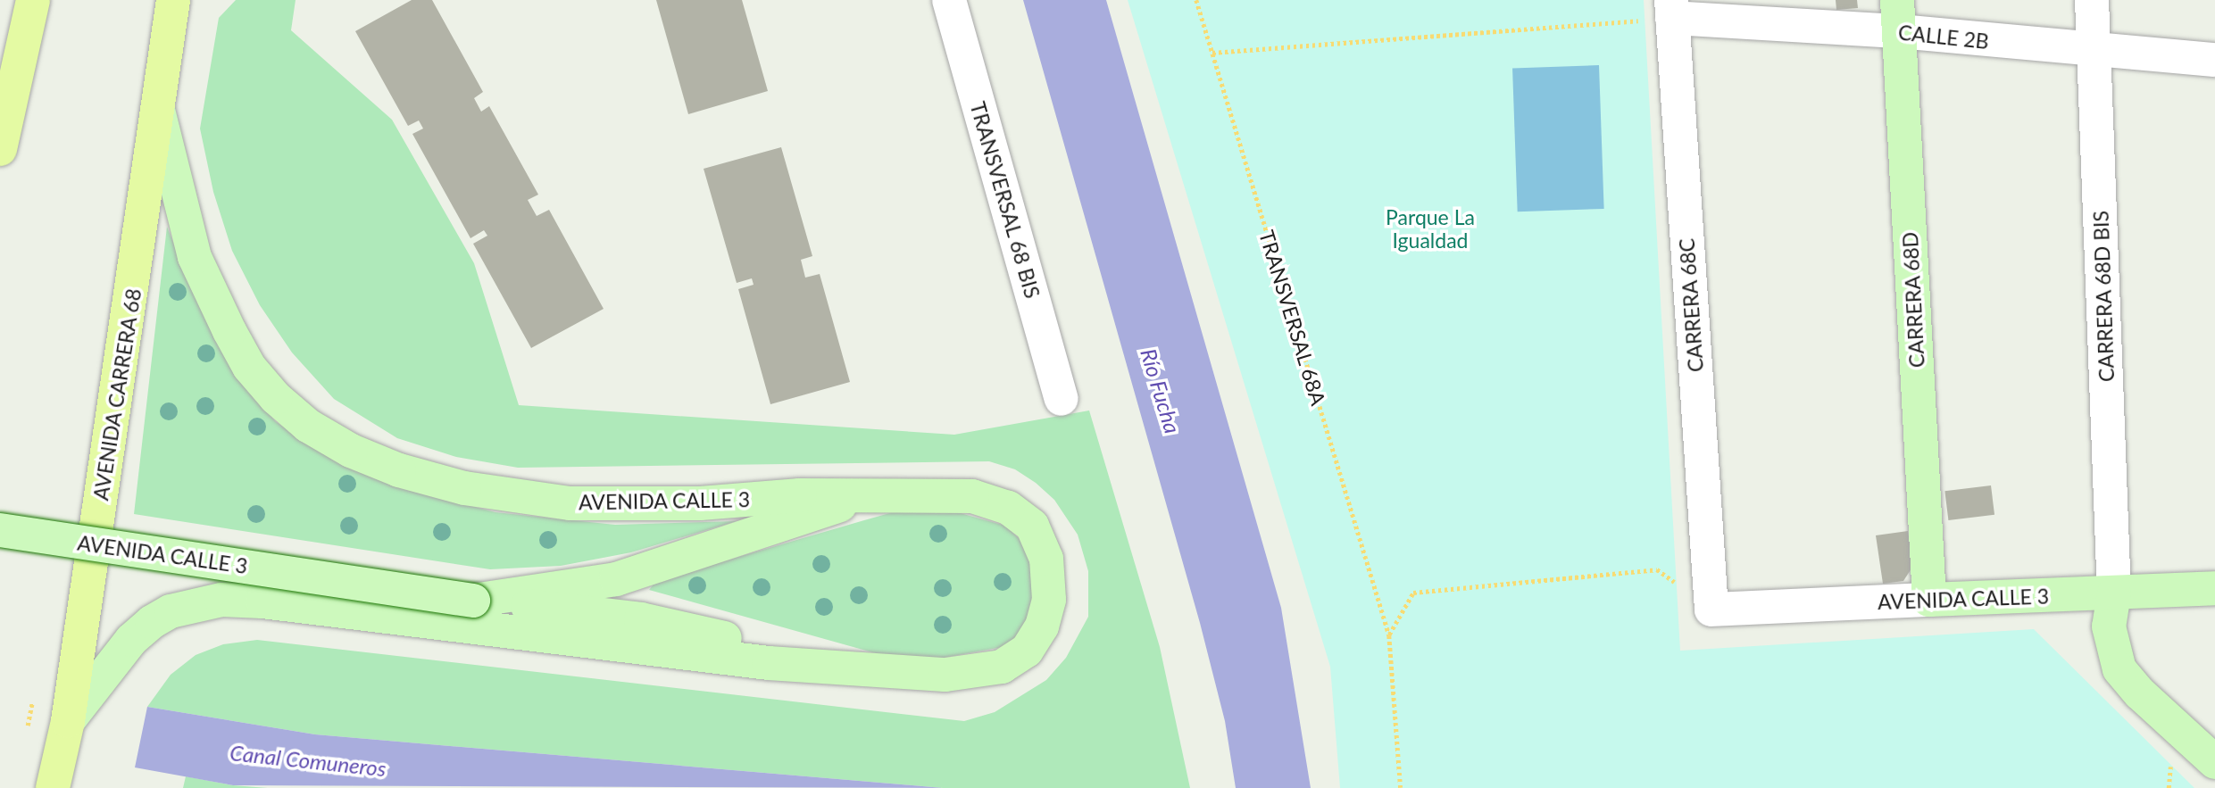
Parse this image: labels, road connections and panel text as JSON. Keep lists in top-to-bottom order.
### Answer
{
  "streets": {
    "main road": ["CARRERA 68D", "AVENIDA CARRERA 68", "AVENIDA CALLE 3"],
    "street": [
      "CALLE 2B",
      "TRANSVERSAL 68 BIS",
      "CARRERA 68D BIS",
      "CARRERA 68C"
    ],
    "path": ["TRANSVERSAL 68A"]
  },
  "crossings": [
    ["CALLE 2B", "CARRERA 68D BIS"],
    ["CALLE 2B", "CARRERA 68D"],
    ["CALLE 2B", "CARRERA 68C"],
    ["CARRERA 68D BIS", "AVENIDA CALLE 3"],
    ["CARRERA 68D", "AVENIDA CALLE 3"],
    ["CARRERA 68C", "AVENIDA CALLE 3"],
    ["AVENIDA CARRERA 68", "AVENIDA CALLE 3"]
  ],
  "water": ["Río Fucha", "Canal Comuneros"],
  "parks": ["Parque La Igualdad"]
}
